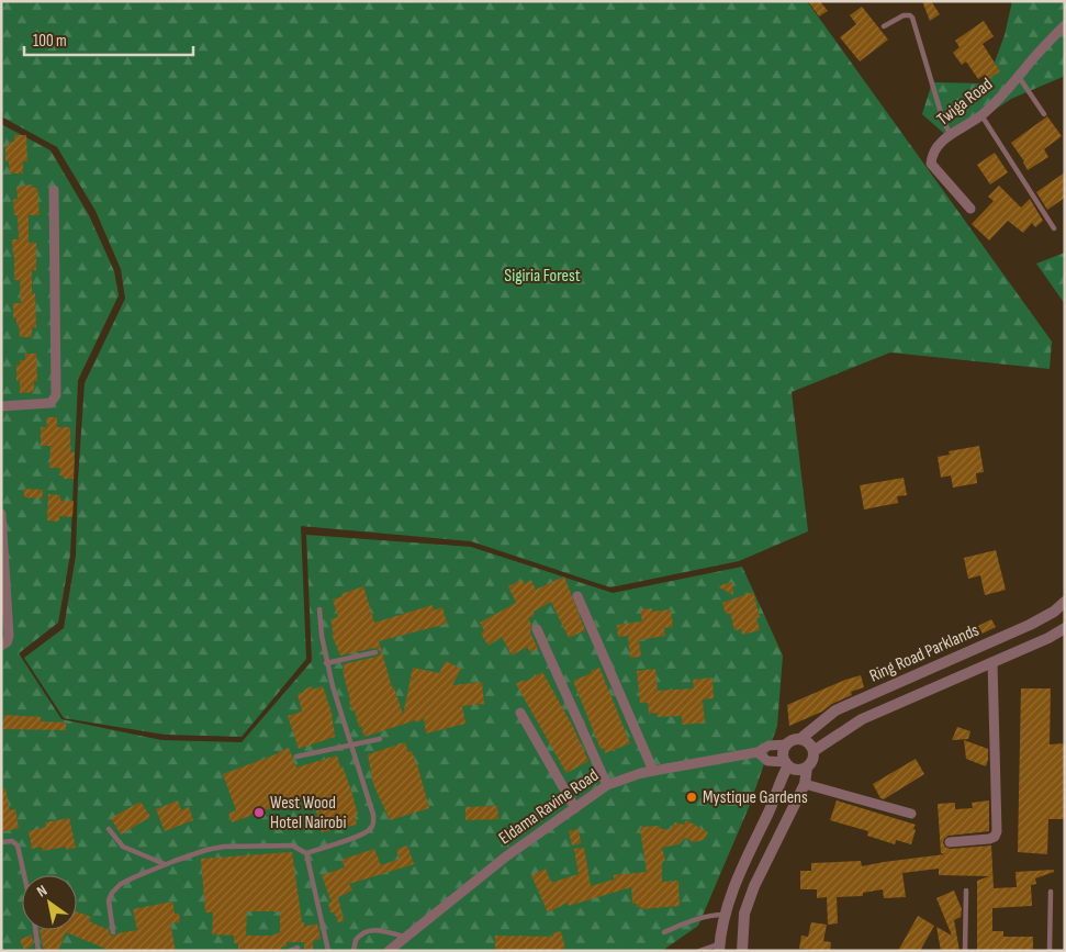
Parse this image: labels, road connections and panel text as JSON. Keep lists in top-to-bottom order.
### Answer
{
  "streets": {
    "street": ["Twiga Road", "Ring Road Parklands", "Eldama Ravine Road"]
  },
  "crossings": [
    ["Ring Road Parklands", "Eldama Ravine Road"]
  ],
  "parks": ["Sigiria Forest"],
  "places": ["Mystique Gardens", "West Wood Hotel Nairobi"],
  "scale_bar": "100 m",
  "north": "top left"
}
